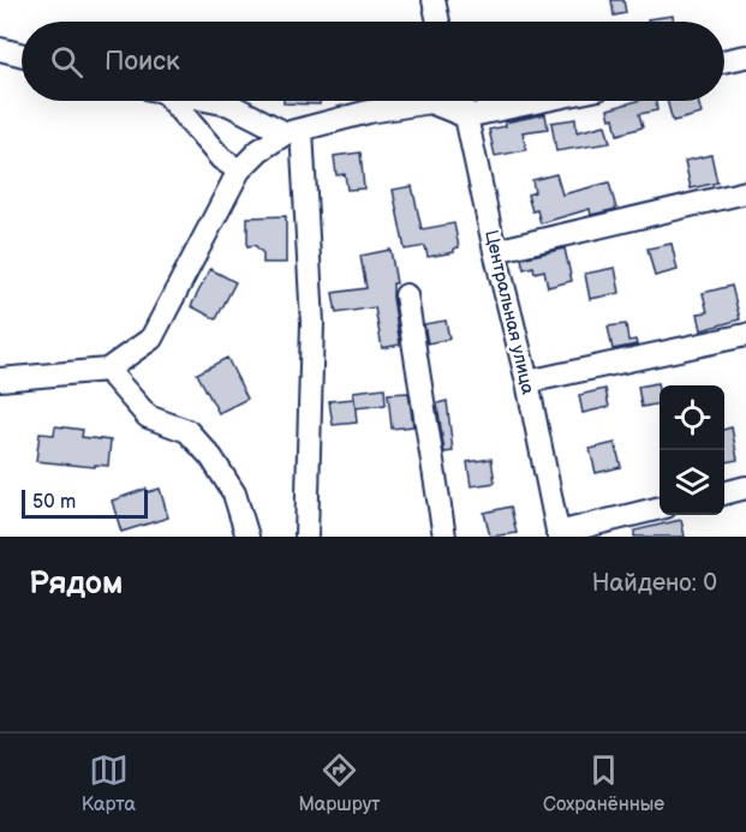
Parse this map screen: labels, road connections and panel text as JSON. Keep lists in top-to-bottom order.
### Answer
{
  "streets": {
    "street": ["Центральная улица"]
  },
  "scale_bar": "50 m",
  "page": {
    "search": "Поиск",
    "scale": "50 m",
    "heading": ["Рядом", "Найдено: 0"],
    "nav": ["Карта", "Маршрут", "Сохранённые"]
  }
}
